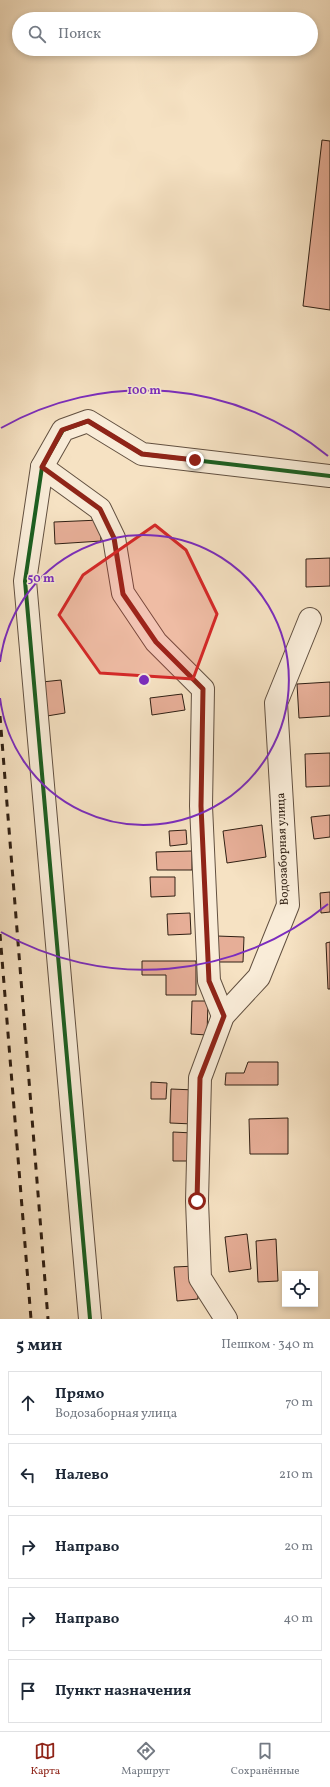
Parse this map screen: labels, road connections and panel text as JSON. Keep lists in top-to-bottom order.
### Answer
{
  "streets": {
    "street": ["Водозаборная улица"]
  },
  "page": {
    "search": "Поиск",
    "heading": ["5 мин", "Пешком · 340 m"],
    "list": [
      ["Прямо", "Водозаборная улица", "70 m"],
      ["Налево", "210 m"],
      ["Направо", "20 m"],
      ["Направо", "40 m"],
      "Пункт назначения"
    ],
    "nav": ["Карта", "Маршрут", "Сохранённые"]
  },
  "rings": ["100 m", "50 m"]
}
